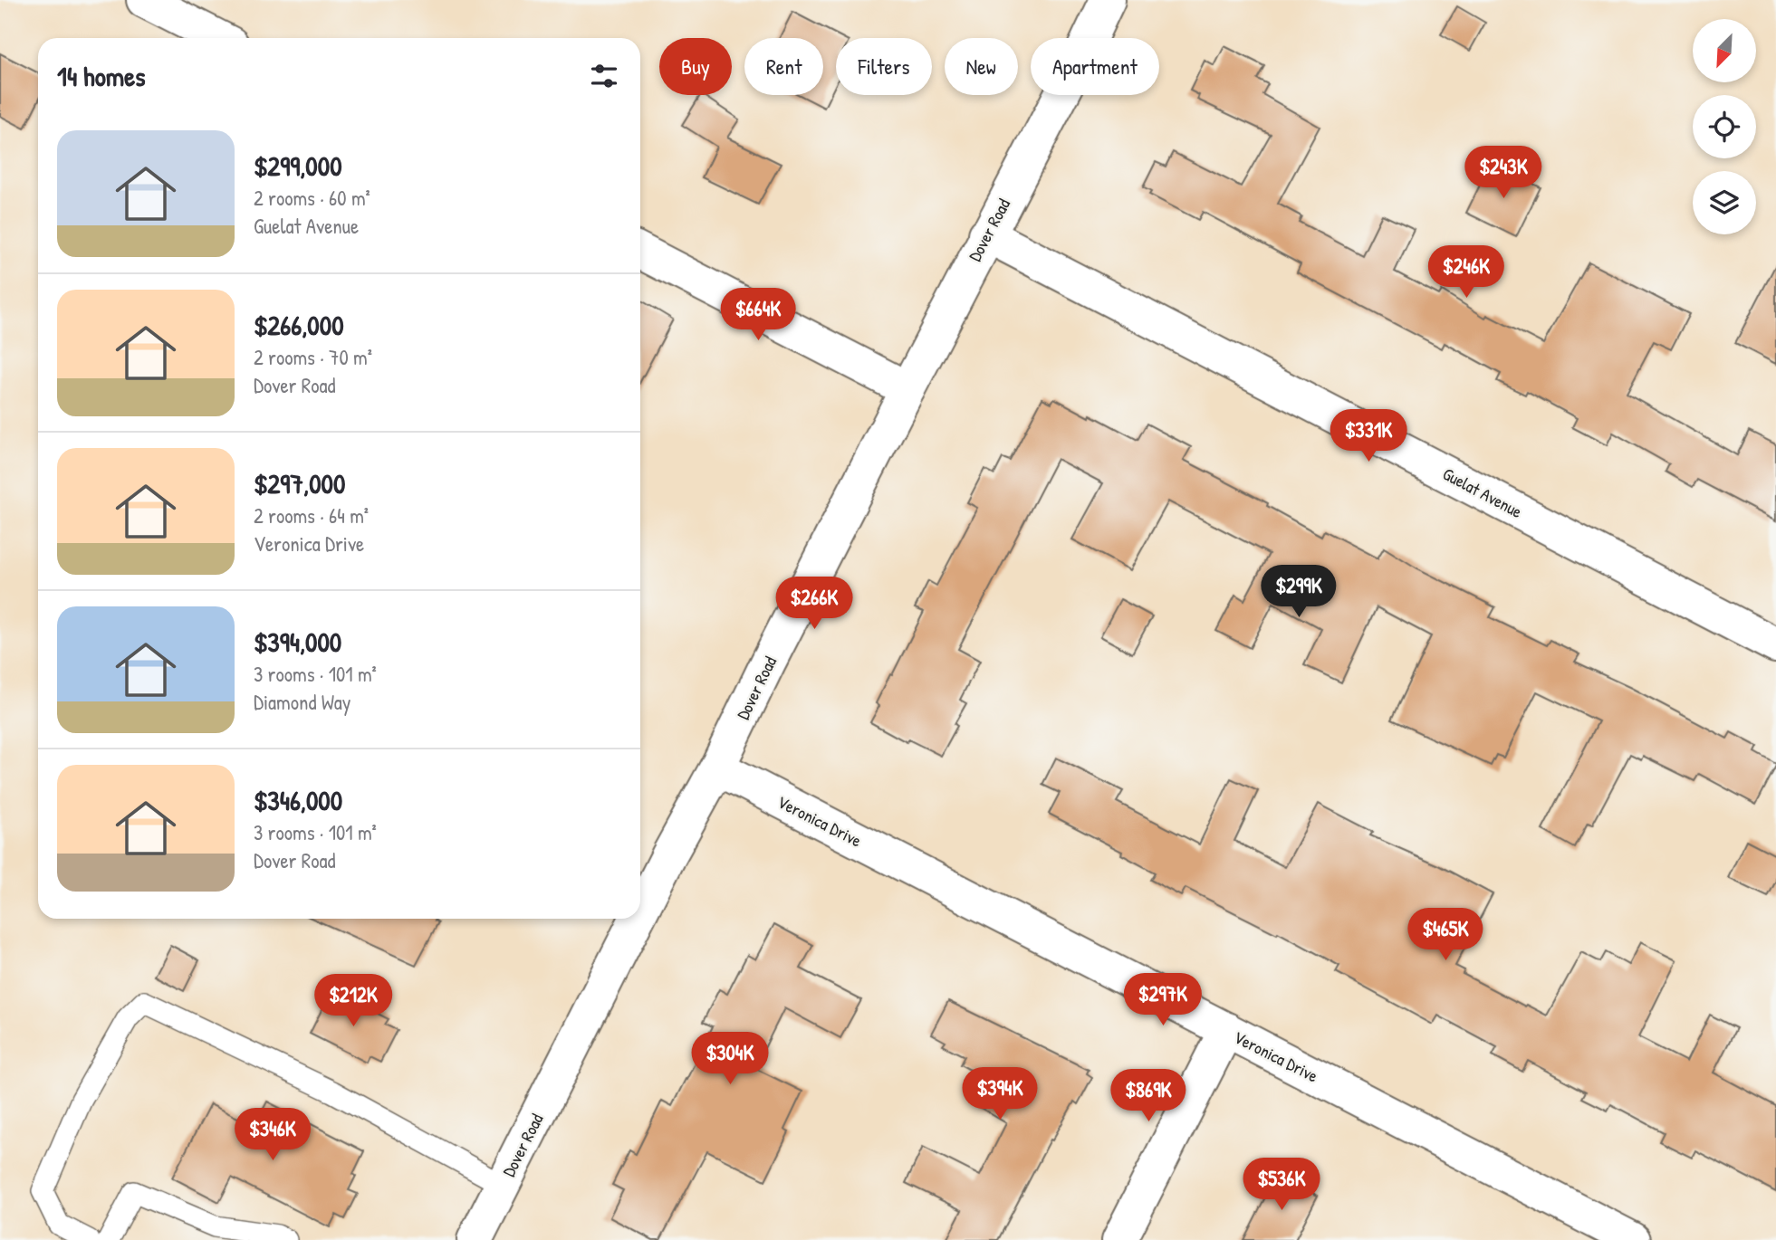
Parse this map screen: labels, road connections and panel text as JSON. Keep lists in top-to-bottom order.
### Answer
{
  "streets": {
    "street": ["Dover Road", "Guelat Avenue", "Veronica Drive"]
  },
  "crossings": [
    ["Dover Road", "Guelat Avenue"],
    ["Dover Road", "Veronica Drive"]
  ],
  "north": "bottom left",
  "page": {
    "chip": [
      "Buy",
      "Rent",
      "Filters",
      "New",
      "Apartment"
    ],
    "heading": "14 homes",
    "list": [
      {
        "name": "$299,000",
        "note": "2 rooms · 60 m² · Guelat Avenue"
      },
      {
        "name": "$266,000",
        "note": "2 rooms · 70 m² · Dover Road"
      },
      {
        "name": "$297,000",
        "note": "2 rooms · 64 m² · Veronica Drive"
      },
      {
        "name": "$394,000",
        "note": "3 rooms · 101 m² · Diamond Way"
      },
      {
        "name": "$346,000",
        "note": "3 rooms · 101 m² · Dover Road"
      }
    ],
    "price": [
      "$243K",
      "$246K",
      "$664K",
      "$331K",
      "$299K",
      "$266K",
      "$465K",
      "$297K",
      "$212K",
      "$304K",
      "$394K",
      "$869K",
      "$346K",
      "$536K"
    ]
  }
}
